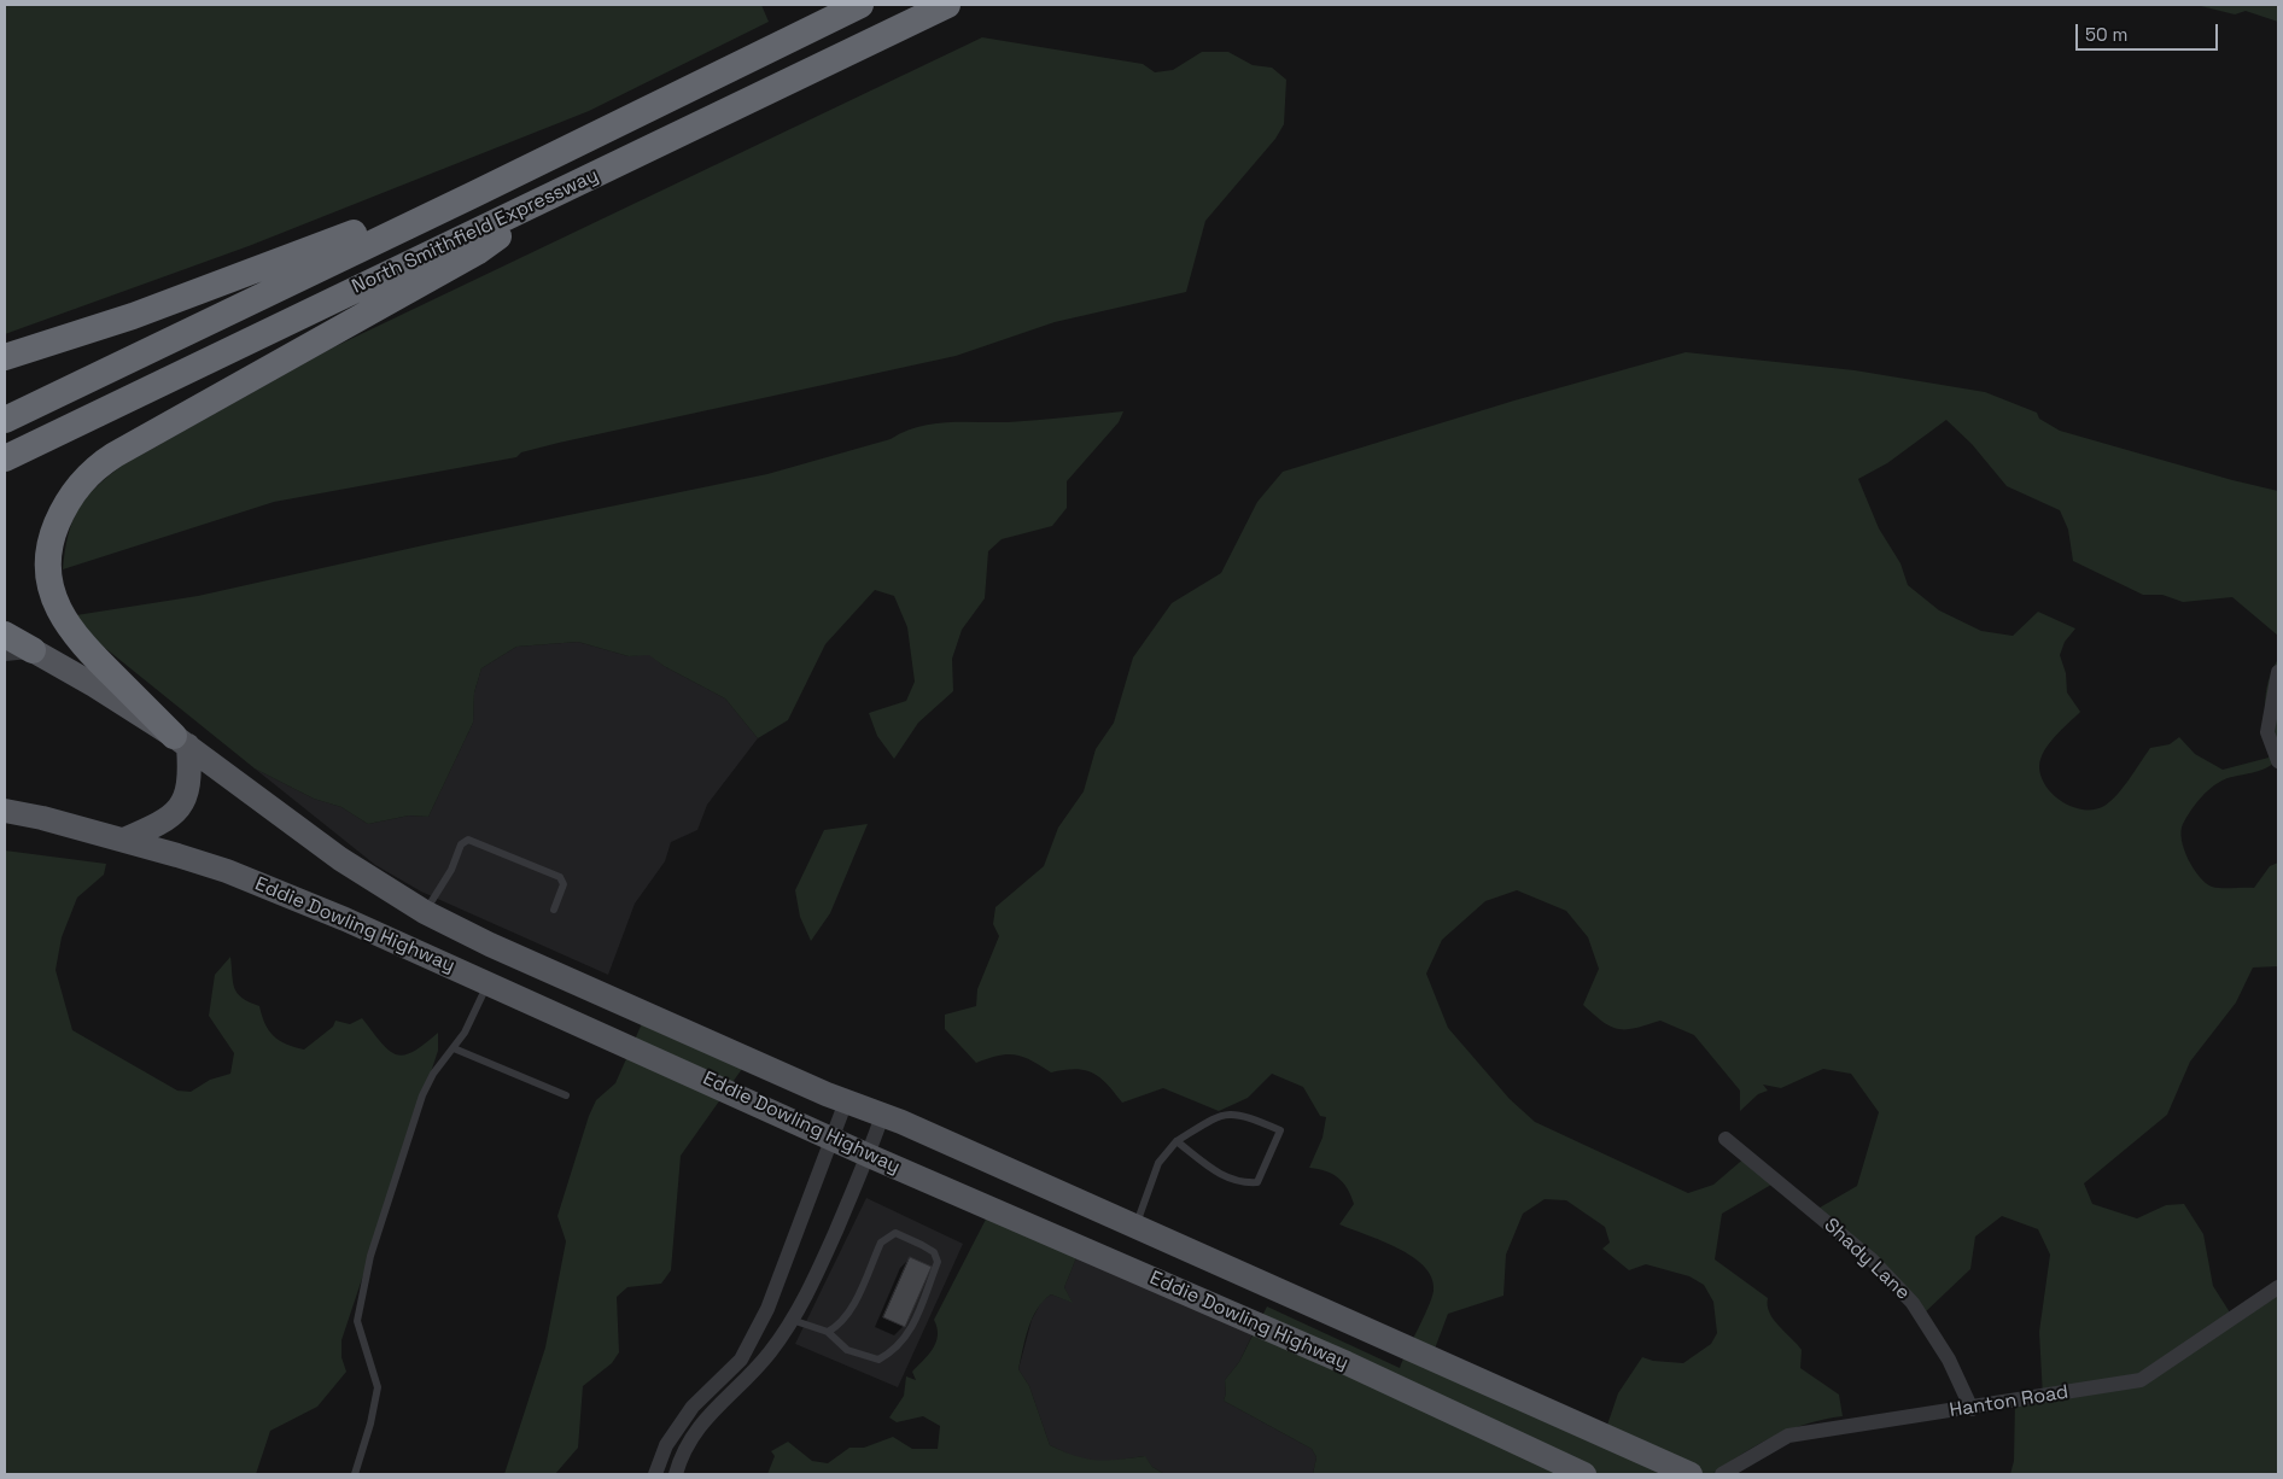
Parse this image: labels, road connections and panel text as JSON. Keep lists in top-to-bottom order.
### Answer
{
  "streets": {
    "highway": ["North Smithfield Expressway"],
    "main road": ["Eddie Dowling Highway"],
    "street": ["Shady Lane", "Hanton Road"]
  },
  "crossings": [
    ["Shady Lane", "Hanton Road"]
  ],
  "scale_bar": "50 m"
}
